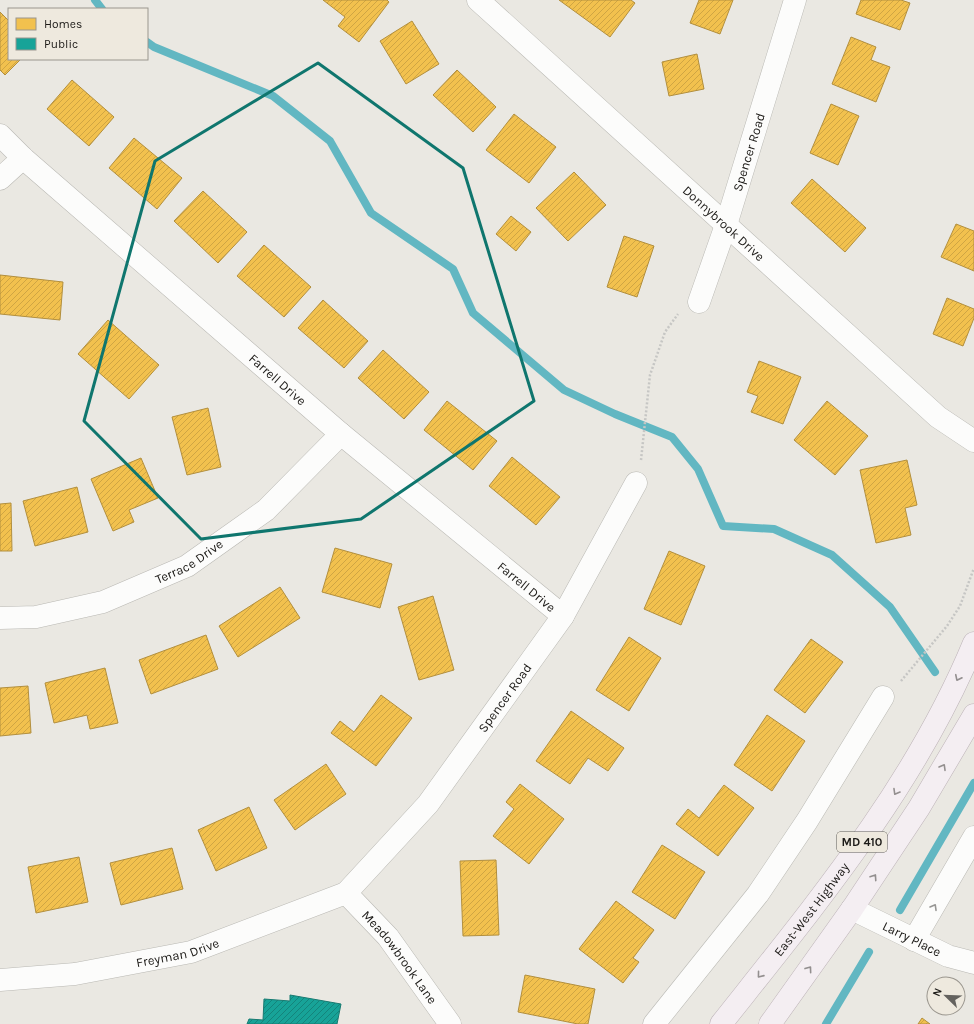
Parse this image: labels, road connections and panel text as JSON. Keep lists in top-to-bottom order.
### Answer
{
  "streets": {
    "main road": ["MD 410", "East-West Highway"],
    "street": [
      "Spencer Road",
      "Donnybrook Drive",
      "Farrell Drive",
      "Terrace Drive",
      "Larry Place",
      "Freyman Drive",
      "Meadowbrook Lane"
    ]
  },
  "crossings": [
    ["Spencer Road", "Donnybrook Drive"],
    ["Spencer Road", "Farrell Drive"],
    ["Spencer Road", "Freyman Drive"],
    ["Spencer Road", "Meadowbrook Lane"],
    ["Farrell Drive", "Terrace Drive"],
    ["MD 410", "Larry Place"],
    ["Freyman Drive", "Meadowbrook Lane"]
  ],
  "legend": ["Homes", "Public"],
  "north": "top left"
}
